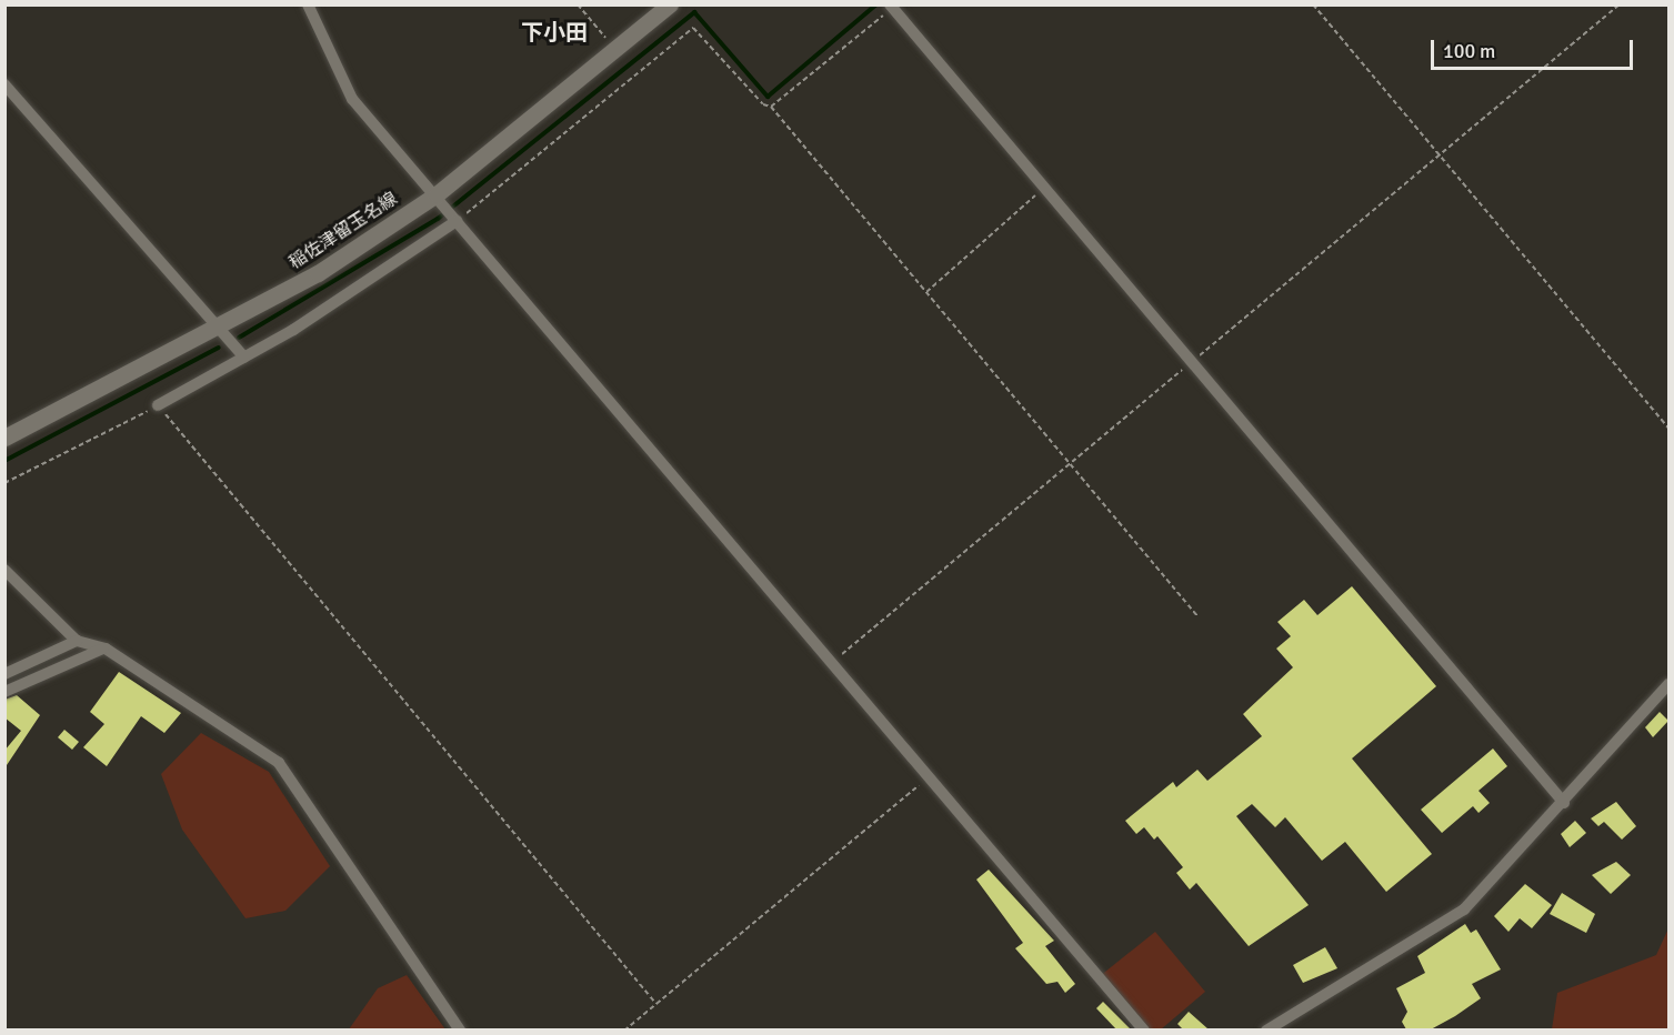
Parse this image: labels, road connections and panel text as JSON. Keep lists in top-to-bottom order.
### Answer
{
  "streets": {
    "main road": ["稲佐津留玉名線"]
  },
  "districts": ["下小田"],
  "scale_bar": "100 m"
}
